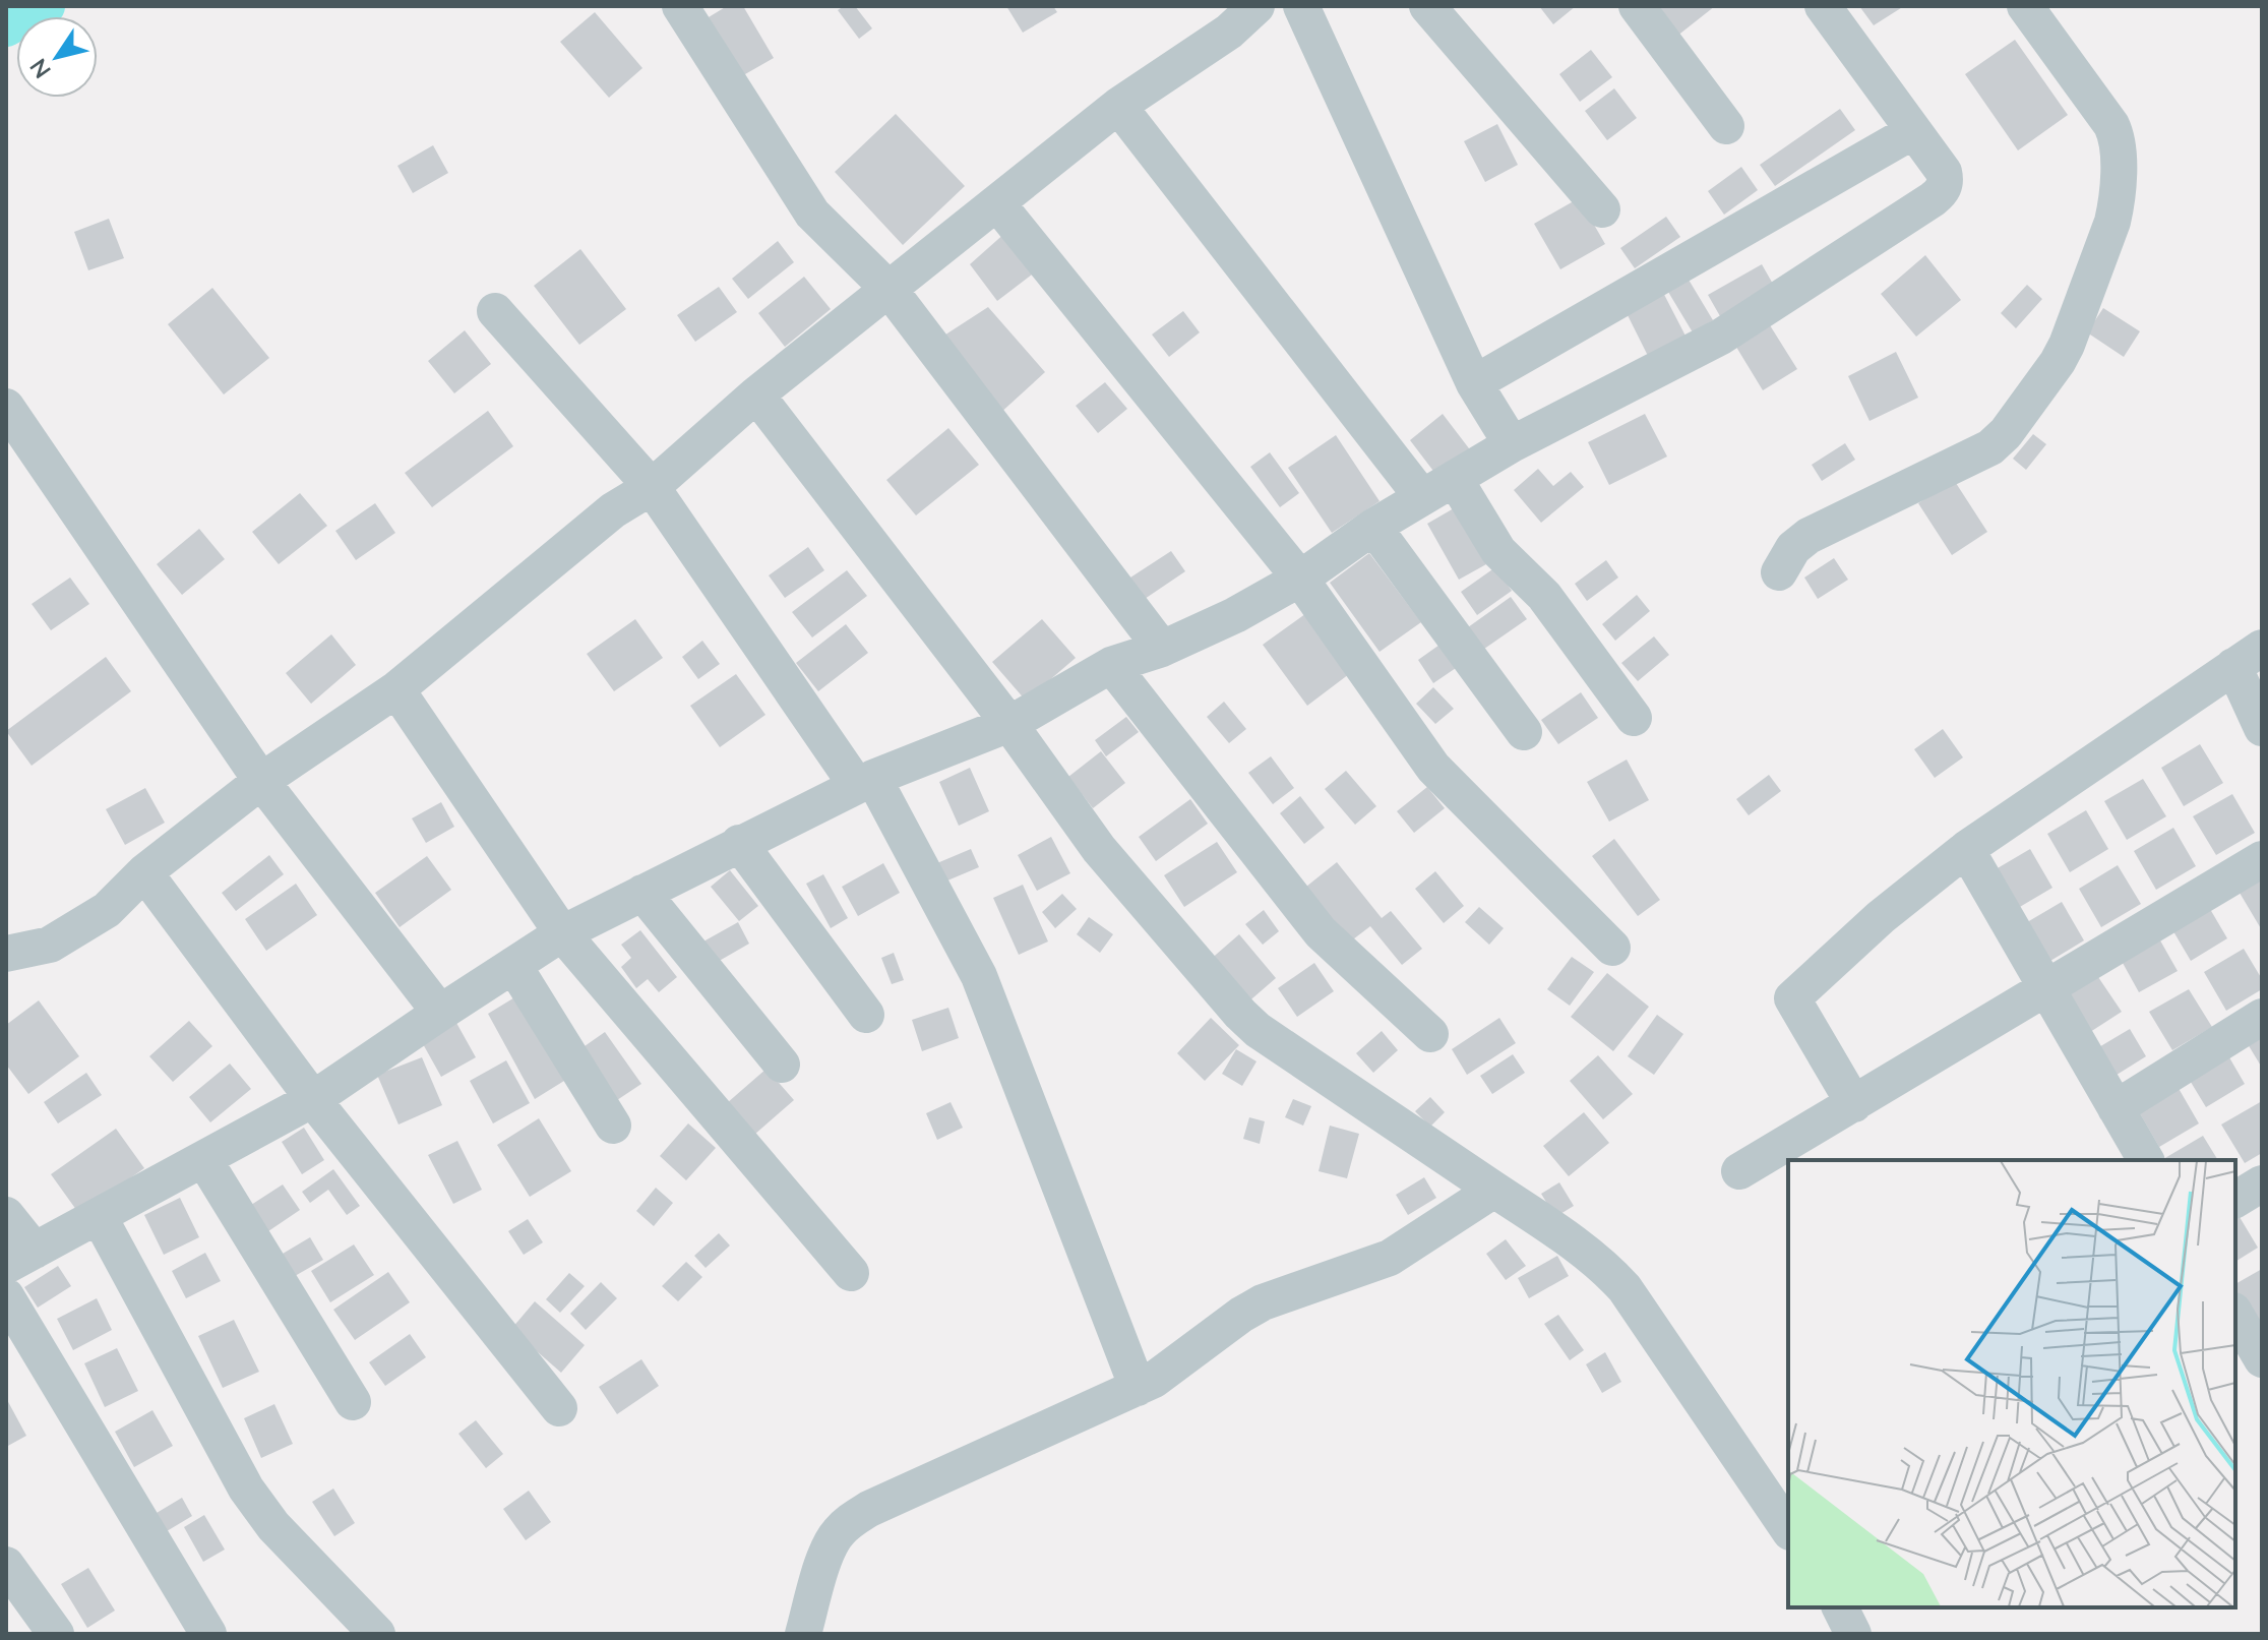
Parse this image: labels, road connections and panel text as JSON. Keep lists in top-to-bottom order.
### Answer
{
  "north": "bottom left"
}
